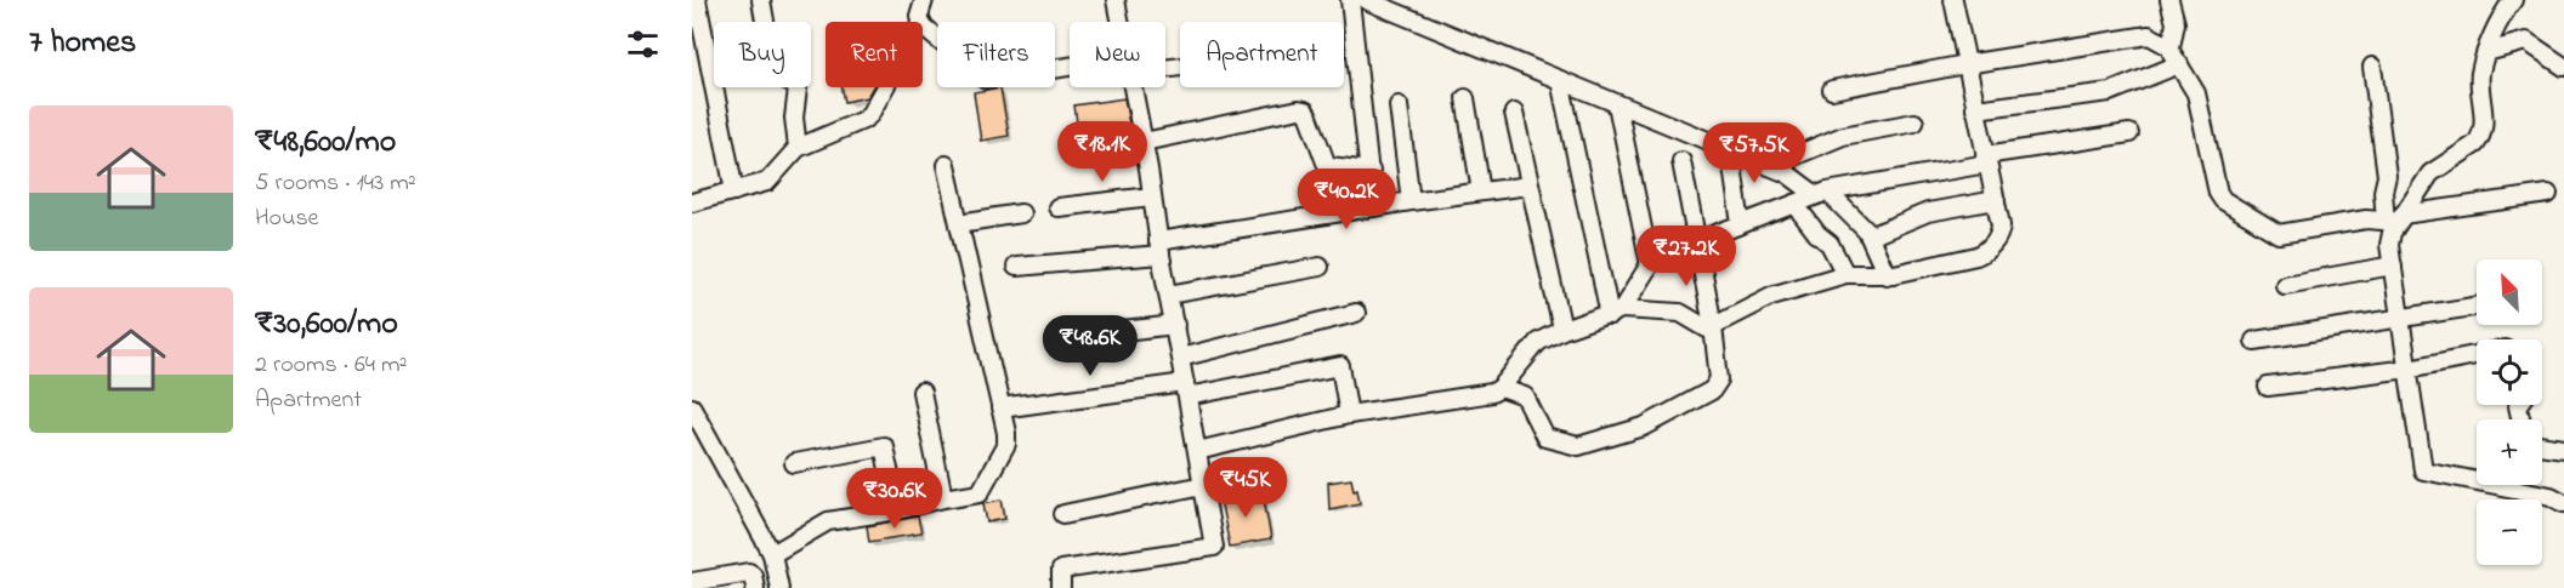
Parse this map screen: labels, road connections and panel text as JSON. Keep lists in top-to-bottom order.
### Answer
{
  "north": "top left",
  "page": {
    "heading": "7 homes",
    "chip": [
      "Buy",
      "Rent",
      "Filters",
      "New",
      "Apartment"
    ],
    "list": [
      {
        "name": "₹48,600/mo",
        "note": "5 rooms · 143 m² · House"
      },
      {
        "name": "₹30,600/mo",
        "note": "2 rooms · 64 m² · Apartment"
      }
    ],
    "price": [
      "₹18.1K",
      "₹57.5K",
      "₹40.2K",
      "₹27.2K",
      "₹48.6K",
      "₹45K",
      "₹30.6K"
    ],
    "map_buttons": ["+", "−"]
  }
}
